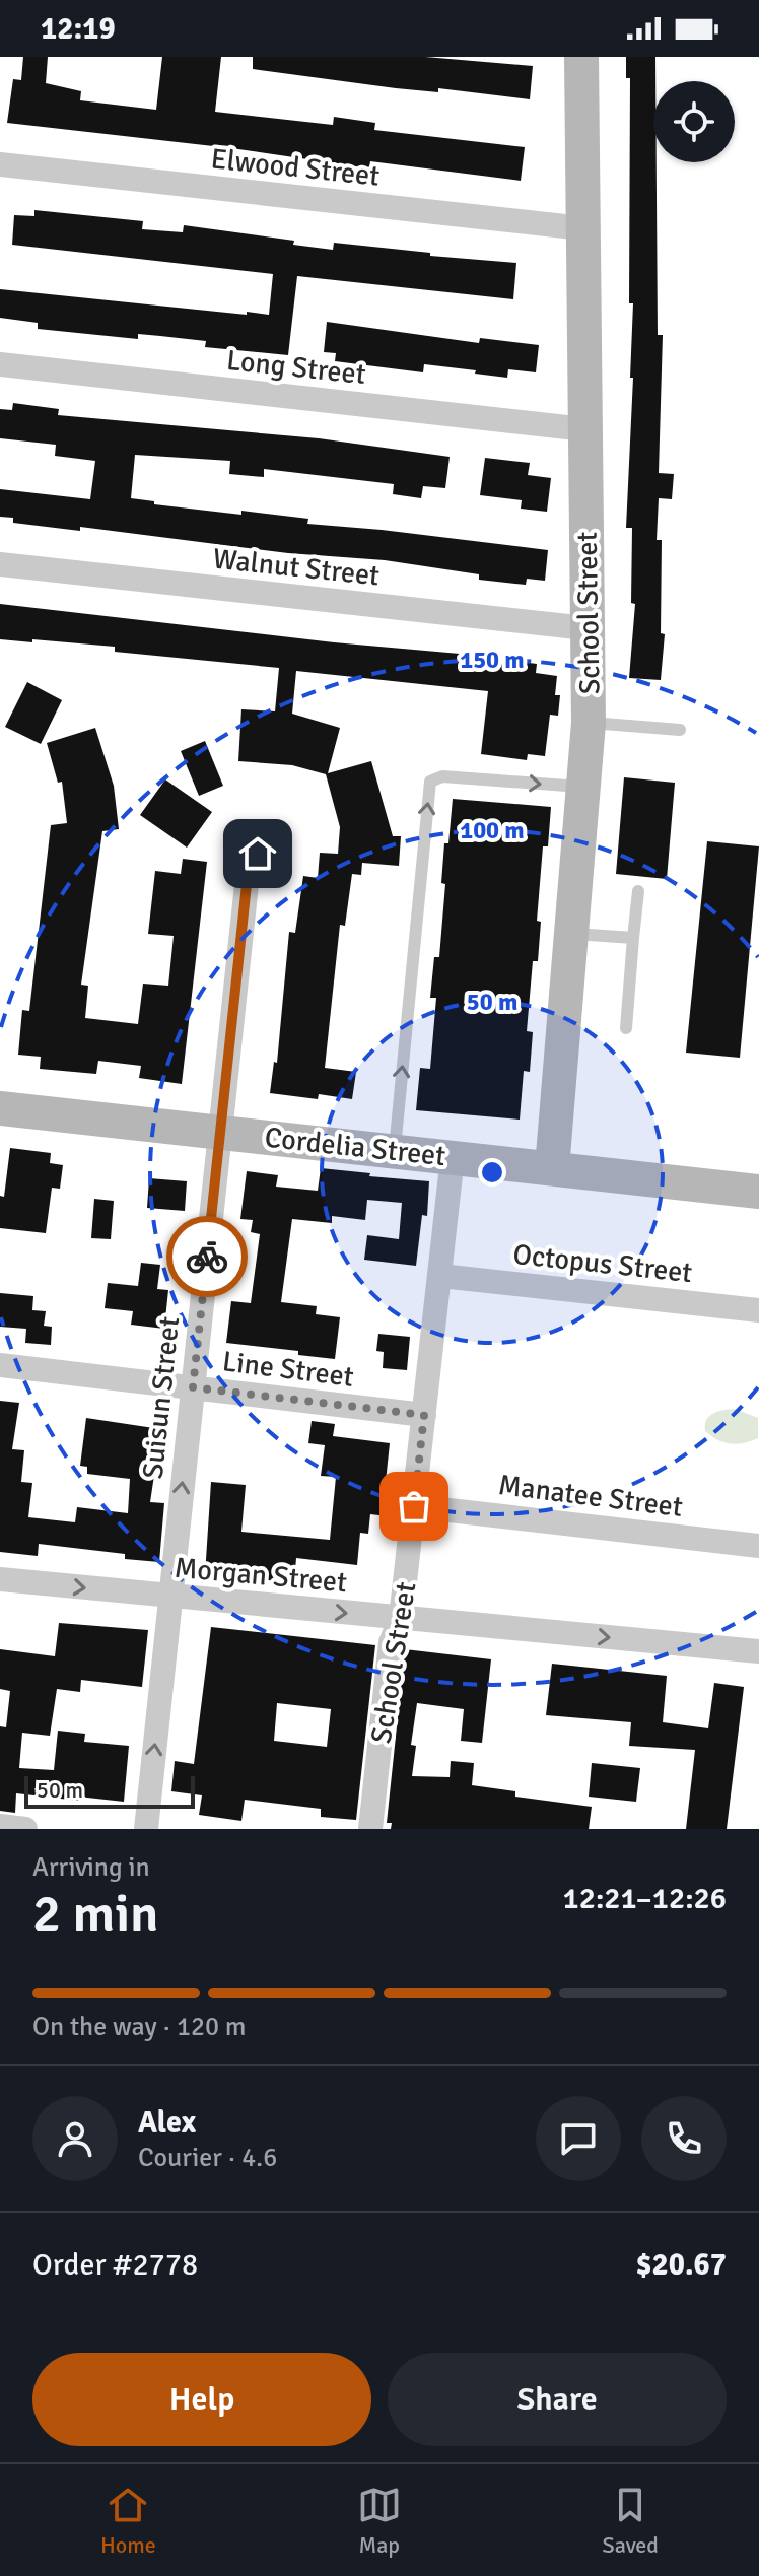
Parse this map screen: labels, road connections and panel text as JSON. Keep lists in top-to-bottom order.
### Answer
{
  "streets": {
    "street": [
      "Elwood Street",
      "Long Street",
      "Walnut Street",
      "School Street",
      "Cordelia Street",
      "Octopus Street",
      "Line Street",
      "Suisun Street",
      "Manatee Street",
      "Morgan Street"
    ]
  },
  "crossings": [
    ["Elwood Street", "School Street"],
    ["Long Street", "School Street"],
    ["Walnut Street", "School Street"],
    ["School Street", "Cordelia Street"],
    ["School Street", "Octopus Street"],
    ["School Street", "Line Street"],
    ["School Street", "Manatee Street"],
    ["School Street", "Morgan Street"],
    ["Cordelia Street", "Suisun Street"],
    ["Line Street", "Suisun Street"],
    ["Suisun Street", "Morgan Street"]
  ],
  "one_way": ["Suisun Street", "Morgan Street"],
  "scale_bar": "50 m",
  "page": {
    "status": "12:19",
    "scale": "50 m",
    "heading": ["2 min", "Arriving in", "12:21–12:26"],
    "panel": [
      "Alex",
      "Courier · 4.6",
      "Order #2778",
      "$20.67"
    ],
    "bar": "On the way · 120 m",
    "buttons": ["Help", "Share"],
    "tabs": ["Home", "Map", "Saved"]
  },
  "rings": ["150 m", "100 m", "50 m"]
}
